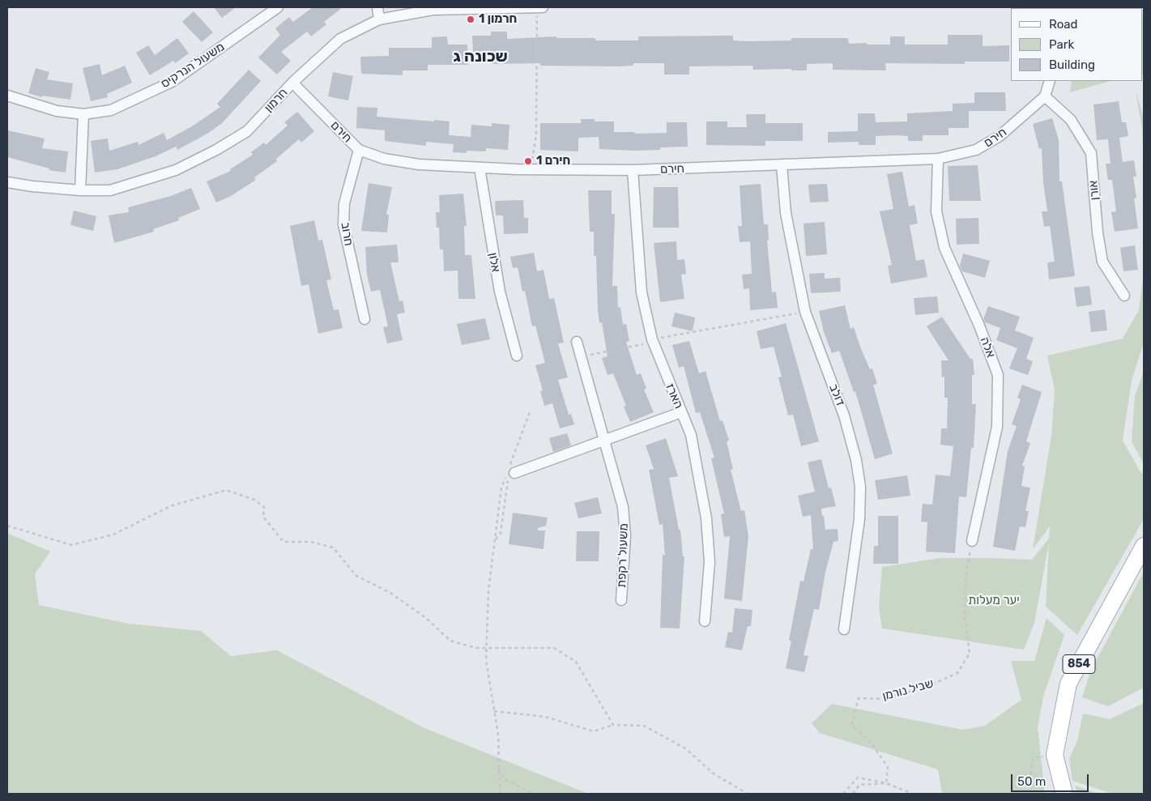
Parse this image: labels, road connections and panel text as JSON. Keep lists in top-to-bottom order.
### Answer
{
  "streets": {
    "main road": ["854"],
    "street": [
      "משעול הנרקיס",
      "חרמון",
      "חירם",
      "אורן",
      "חרוב",
      "אלון",
      "אלה",
      "דולב",
      "הארז",
      "משעול רקפת"
    ],
    "path": ["שביל נורמן"]
  },
  "crossings": [
    ["חרמון", "חירם"],
    ["חירם", "אורן"],
    ["חירם", "חרוב"],
    ["חירם", "אלון"],
    ["חירם", "אלה"],
    ["חירם", "דולב"],
    ["חירם", "הארז"],
    ["אלה", "שביל נורמן"]
  ],
  "districts": ["שכונה ג"],
  "parks": ["יער מעלות"],
  "places": ["חרמון 1", "חירם 1"],
  "legend": ["Road", "Park", "Building"],
  "scale_bar": "50 m"
}
